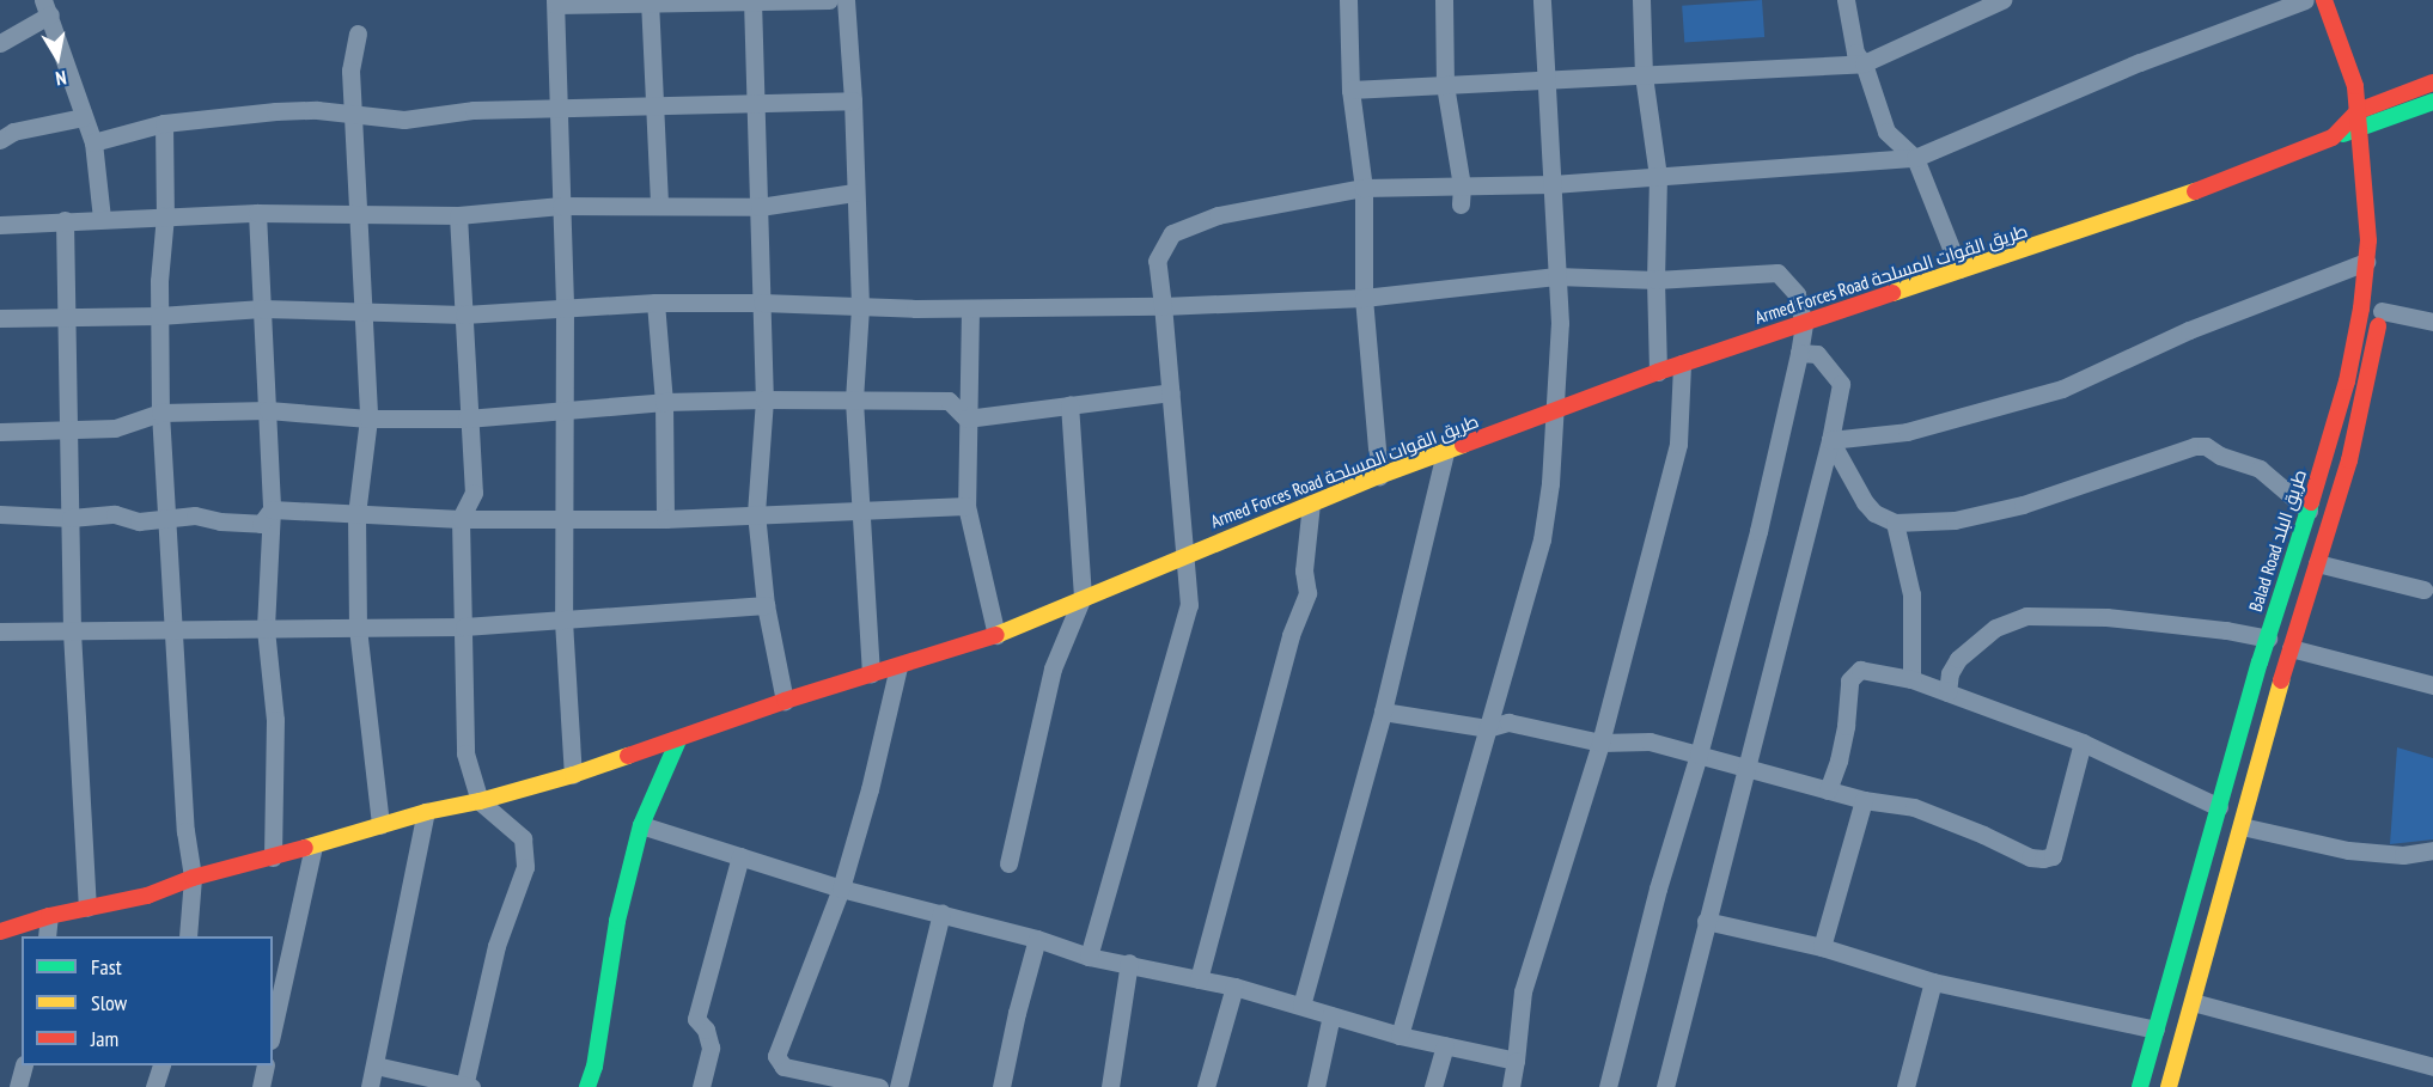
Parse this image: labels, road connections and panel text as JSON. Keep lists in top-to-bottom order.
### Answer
{
  "streets": {
    "main road": ["Armed Forces Road طريق القوات المسلحة", "Balad Road طريق البلد"]
  },
  "crossings": [
    ["Armed Forces Road طريق القوات المسلحة", "Balad Road طريق البلد"]
  ],
  "legend": ["Fast", "Slow", "Jam"],
  "north": "bottom"
}
